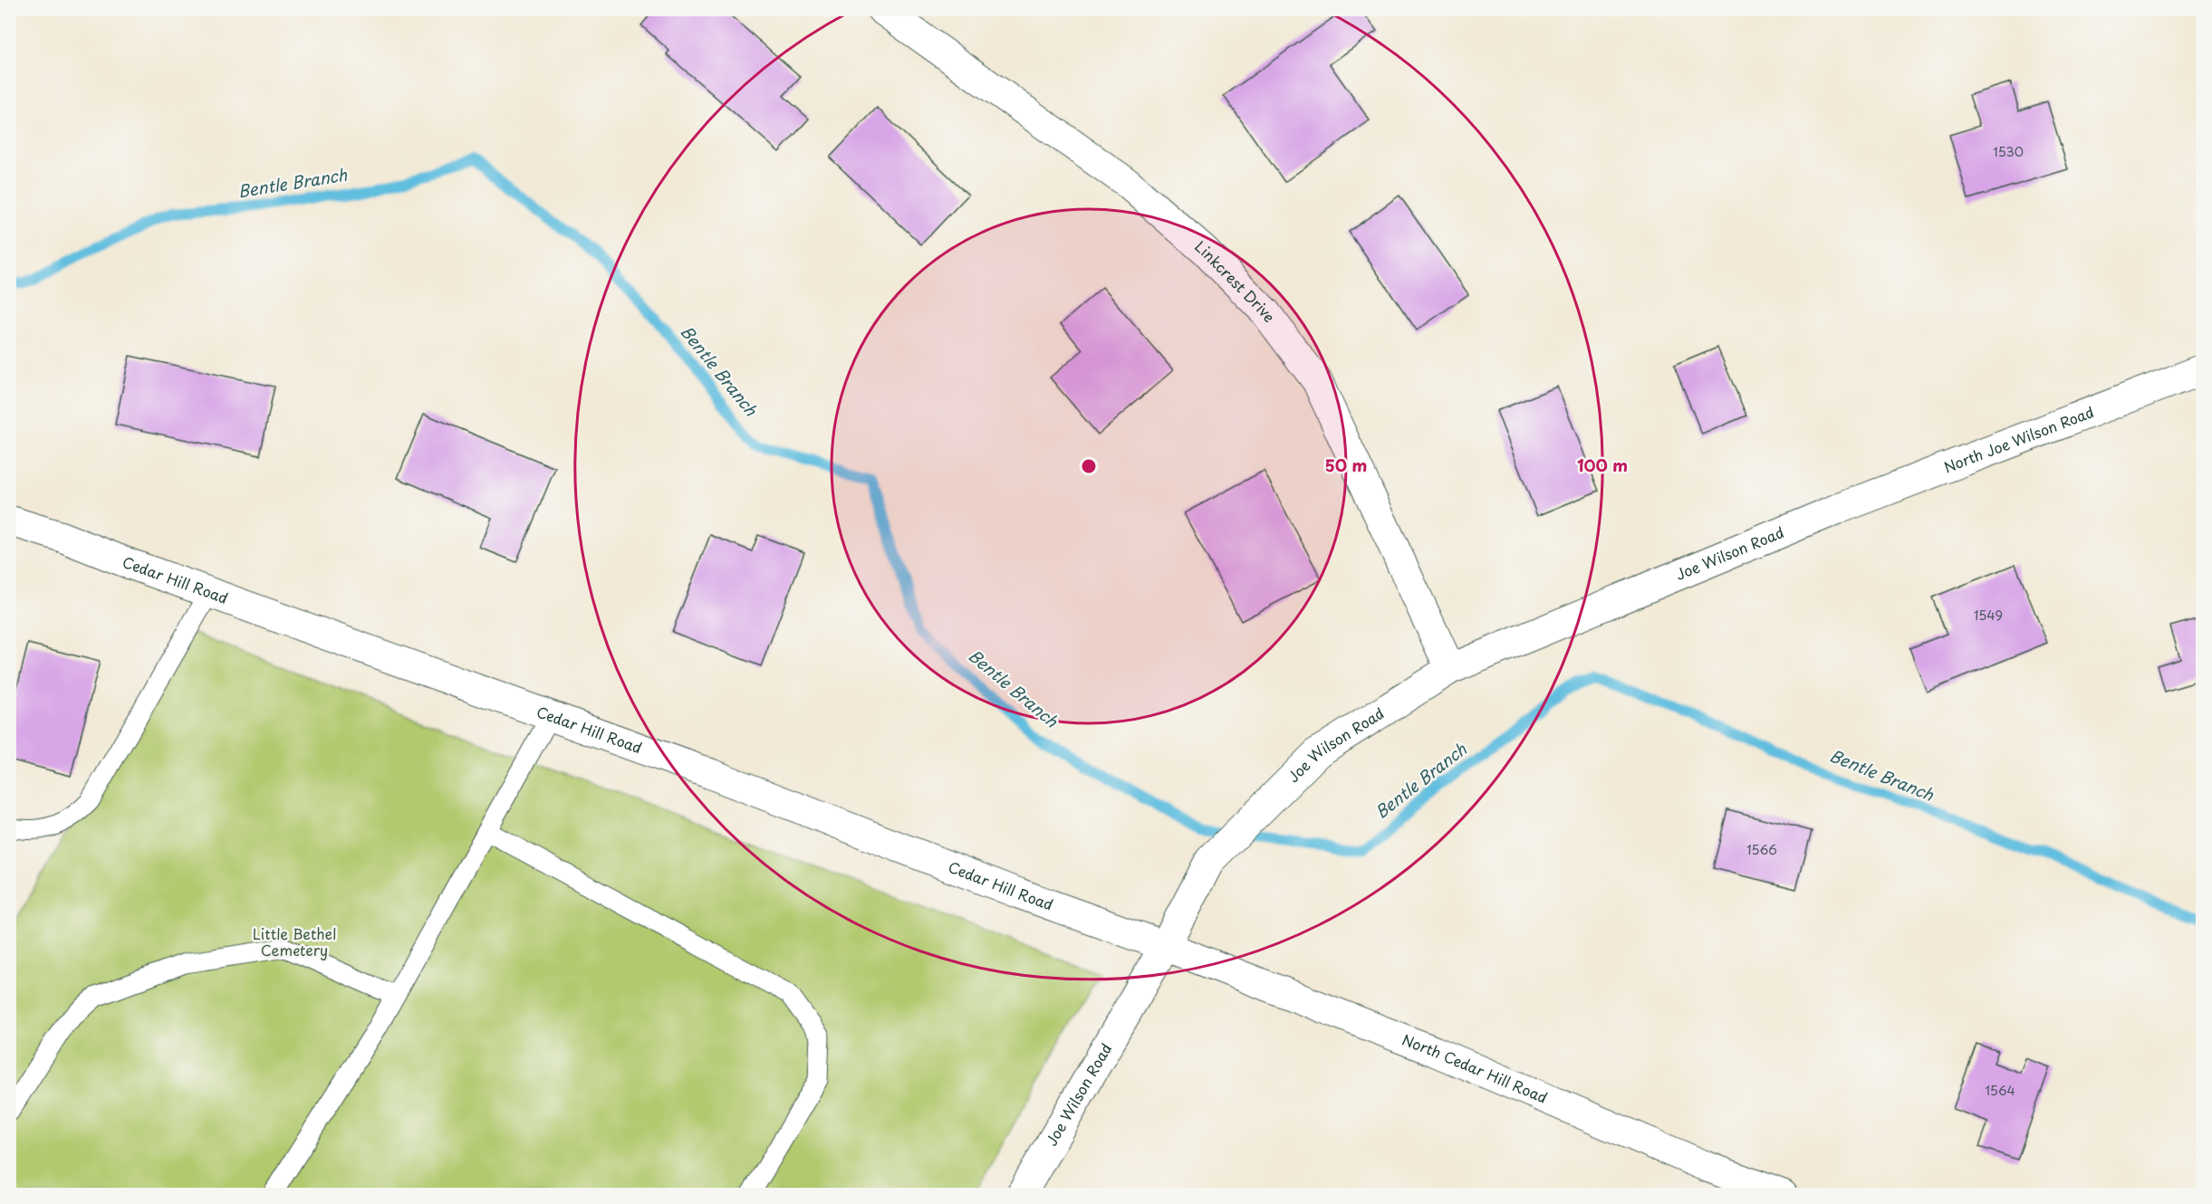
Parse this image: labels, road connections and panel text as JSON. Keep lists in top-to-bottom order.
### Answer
{
  "streets": {
    "street": [
      "Linkcrest Drive",
      "North Joe Wilson Road",
      "Joe Wilson Road",
      "Cedar Hill Road",
      "North Cedar Hill Road"
    ]
  },
  "crossings": [
    ["Linkcrest Drive", "Joe Wilson Road"],
    ["North Joe Wilson Road", "Joe Wilson Road"],
    ["Joe Wilson Road", "Cedar Hill Road"],
    ["Joe Wilson Road", "North Cedar Hill Road"],
    ["Cedar Hill Road", "North Cedar Hill Road"]
  ],
  "water": ["Bentle Branch"],
  "parks": ["Little Bethel Cemetery"],
  "house_numbers": [
    "1530",
    "1549",
    "1566",
    "1564"
  ],
  "rings": ["50 m", "100 m"]
}
